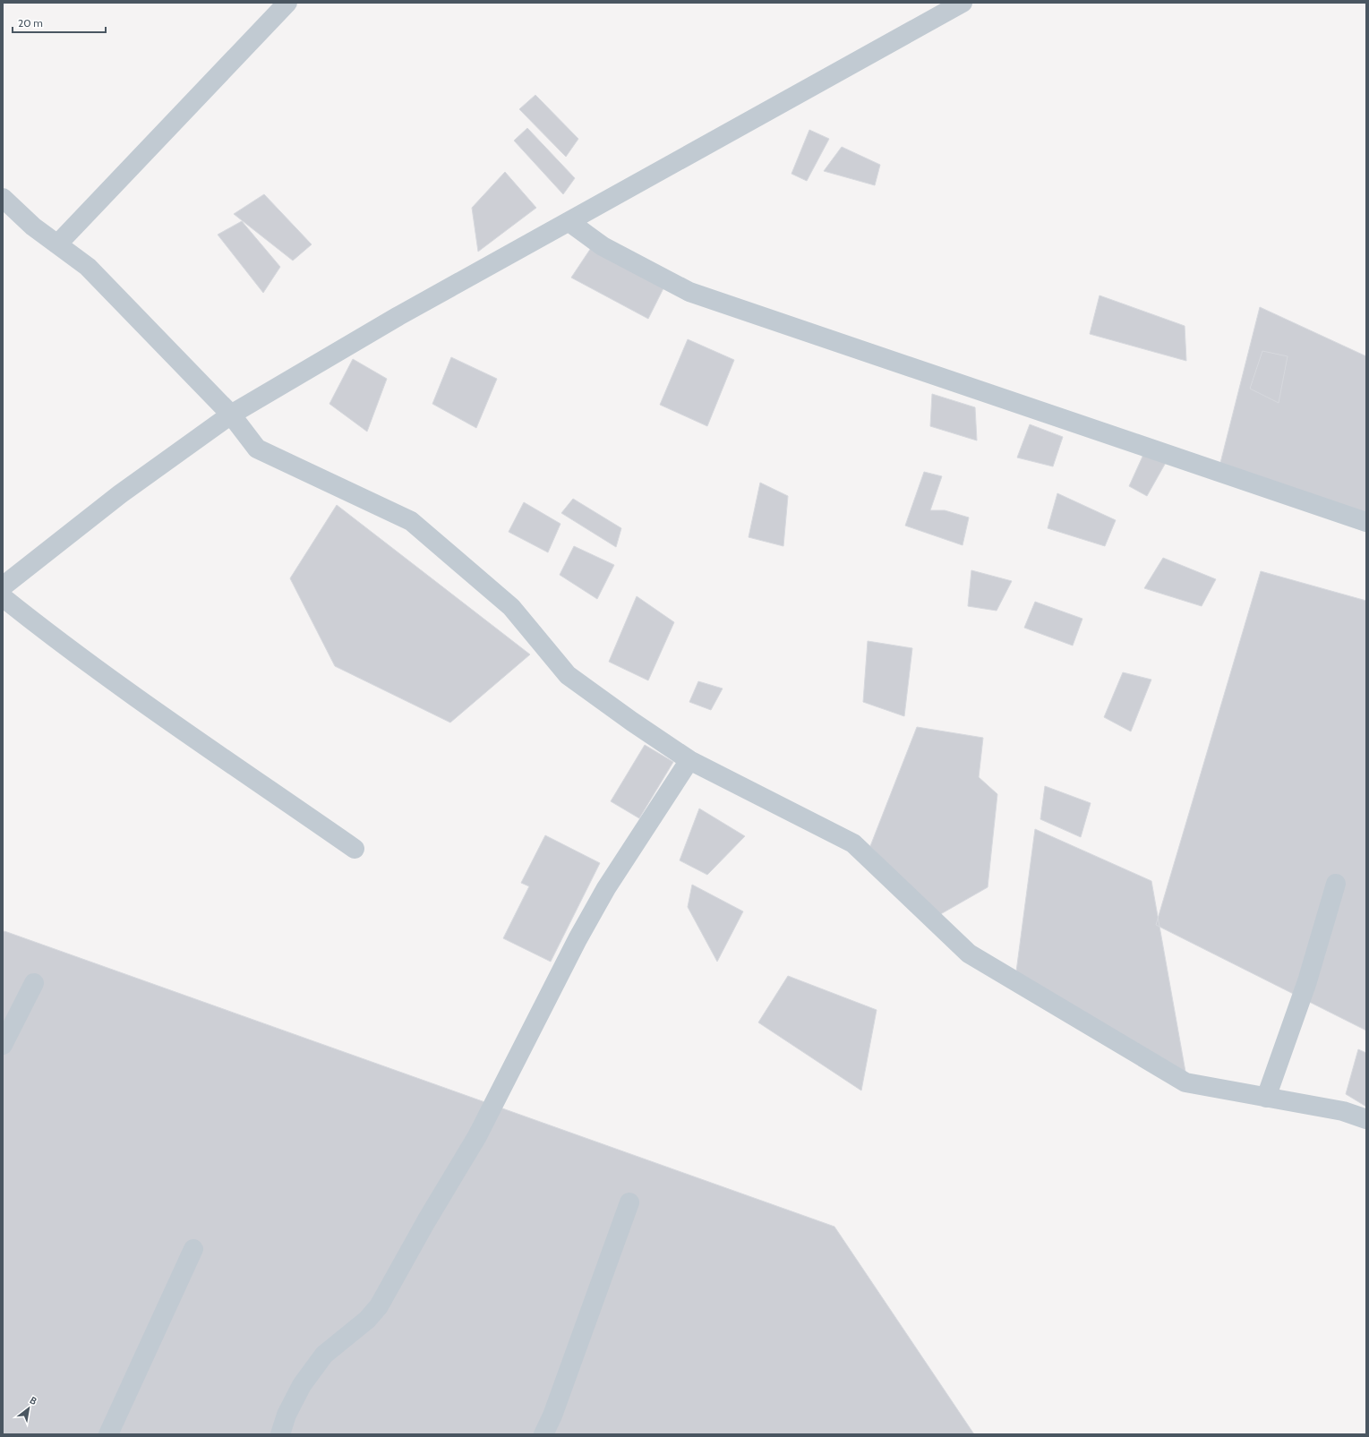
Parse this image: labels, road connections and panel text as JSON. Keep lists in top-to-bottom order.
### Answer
{
  "scale_bar": "20 m",
  "north": "top right"
}
